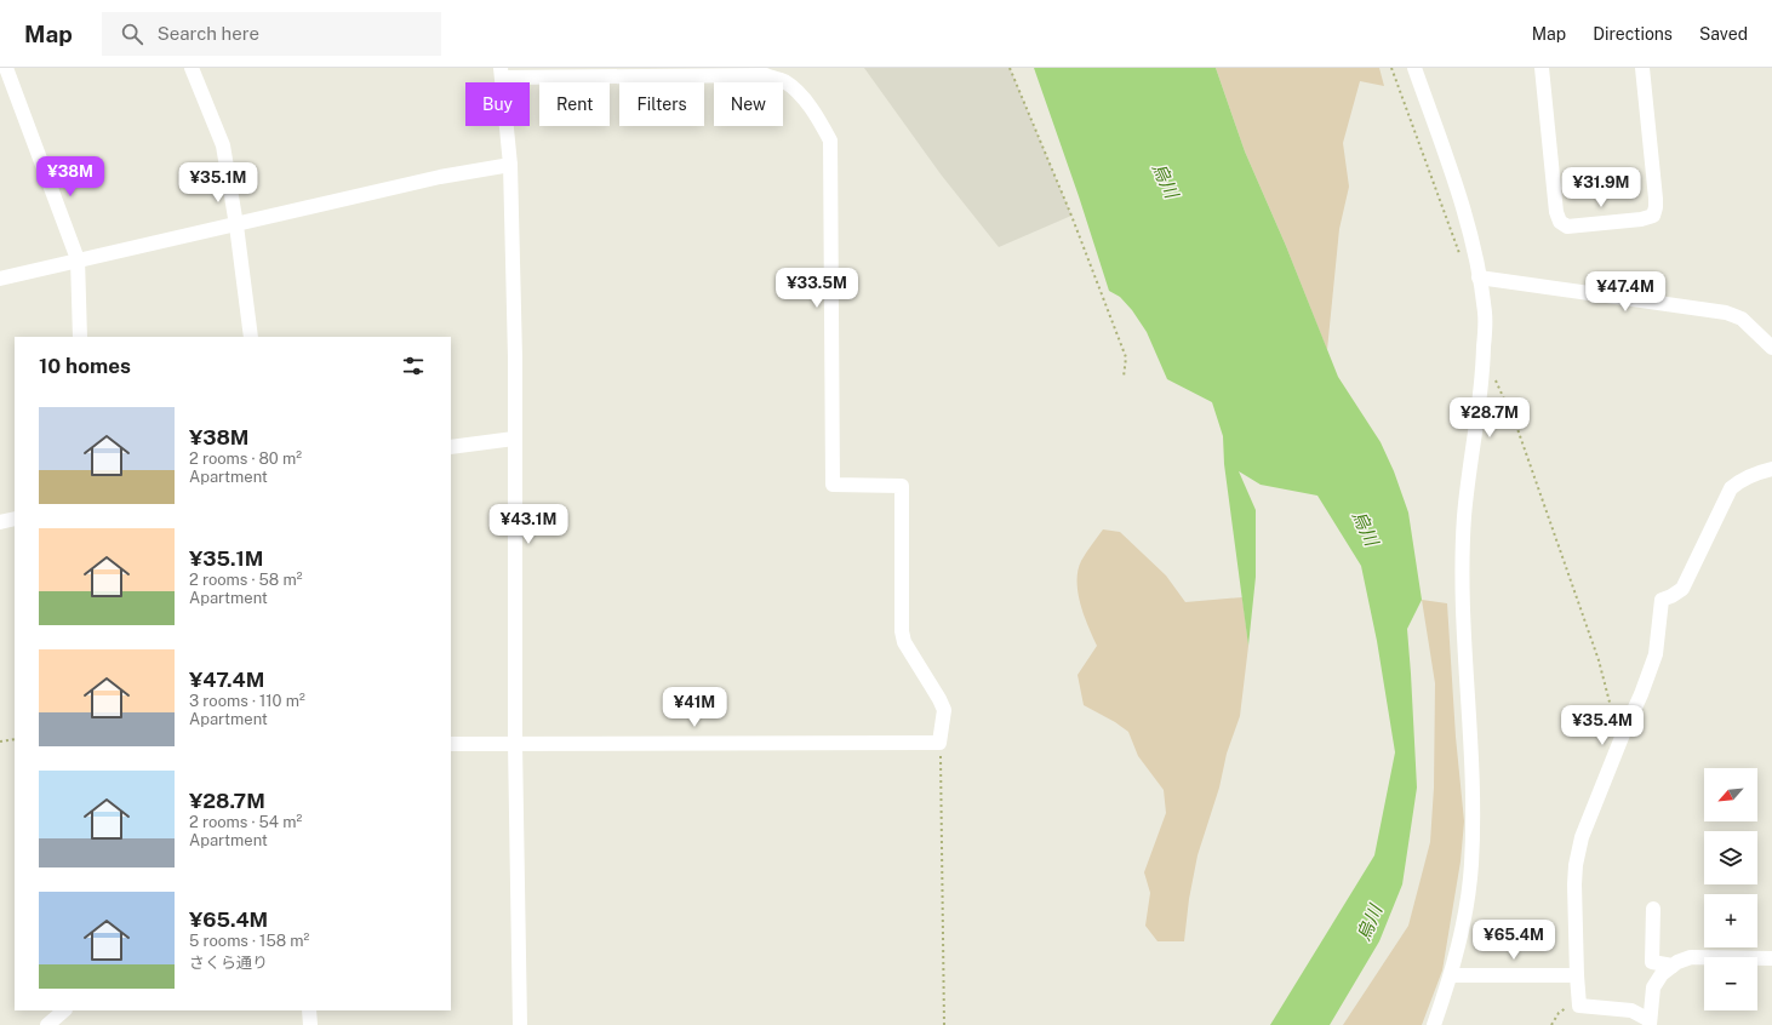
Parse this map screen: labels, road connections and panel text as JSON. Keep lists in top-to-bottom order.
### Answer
{
  "water": ["烏川"],
  "north": "bottom left",
  "page": {
    "header": "Map",
    "search": "Search here",
    "nav": ["Map", "Directions", "Saved"],
    "chip": [
      "Buy",
      "Rent",
      "Filters",
      "New"
    ],
    "price": [
      "¥38M",
      "¥35.1M",
      "¥31.9M",
      "¥33.5M",
      "¥47.4M",
      "¥28.7M",
      "¥43.1M",
      "¥41M",
      "¥35.4M",
      "¥65.4M"
    ],
    "heading": "10 homes",
    "list": [
      {
        "name": "¥38M",
        "note": "2 rooms · 80 m² · Apartment"
      },
      {
        "name": "¥35.1M",
        "note": "2 rooms · 58 m² · Apartment"
      },
      {
        "name": "¥47.4M",
        "note": "3 rooms · 110 m² · Apartment"
      },
      {
        "name": "¥28.7M",
        "note": "2 rooms · 54 m² · Apartment"
      },
      {
        "name": "¥65.4M",
        "note": "5 rooms · 158 m² · さくら通り"
      }
    ],
    "map_buttons": ["+", "−"]
  }
}
